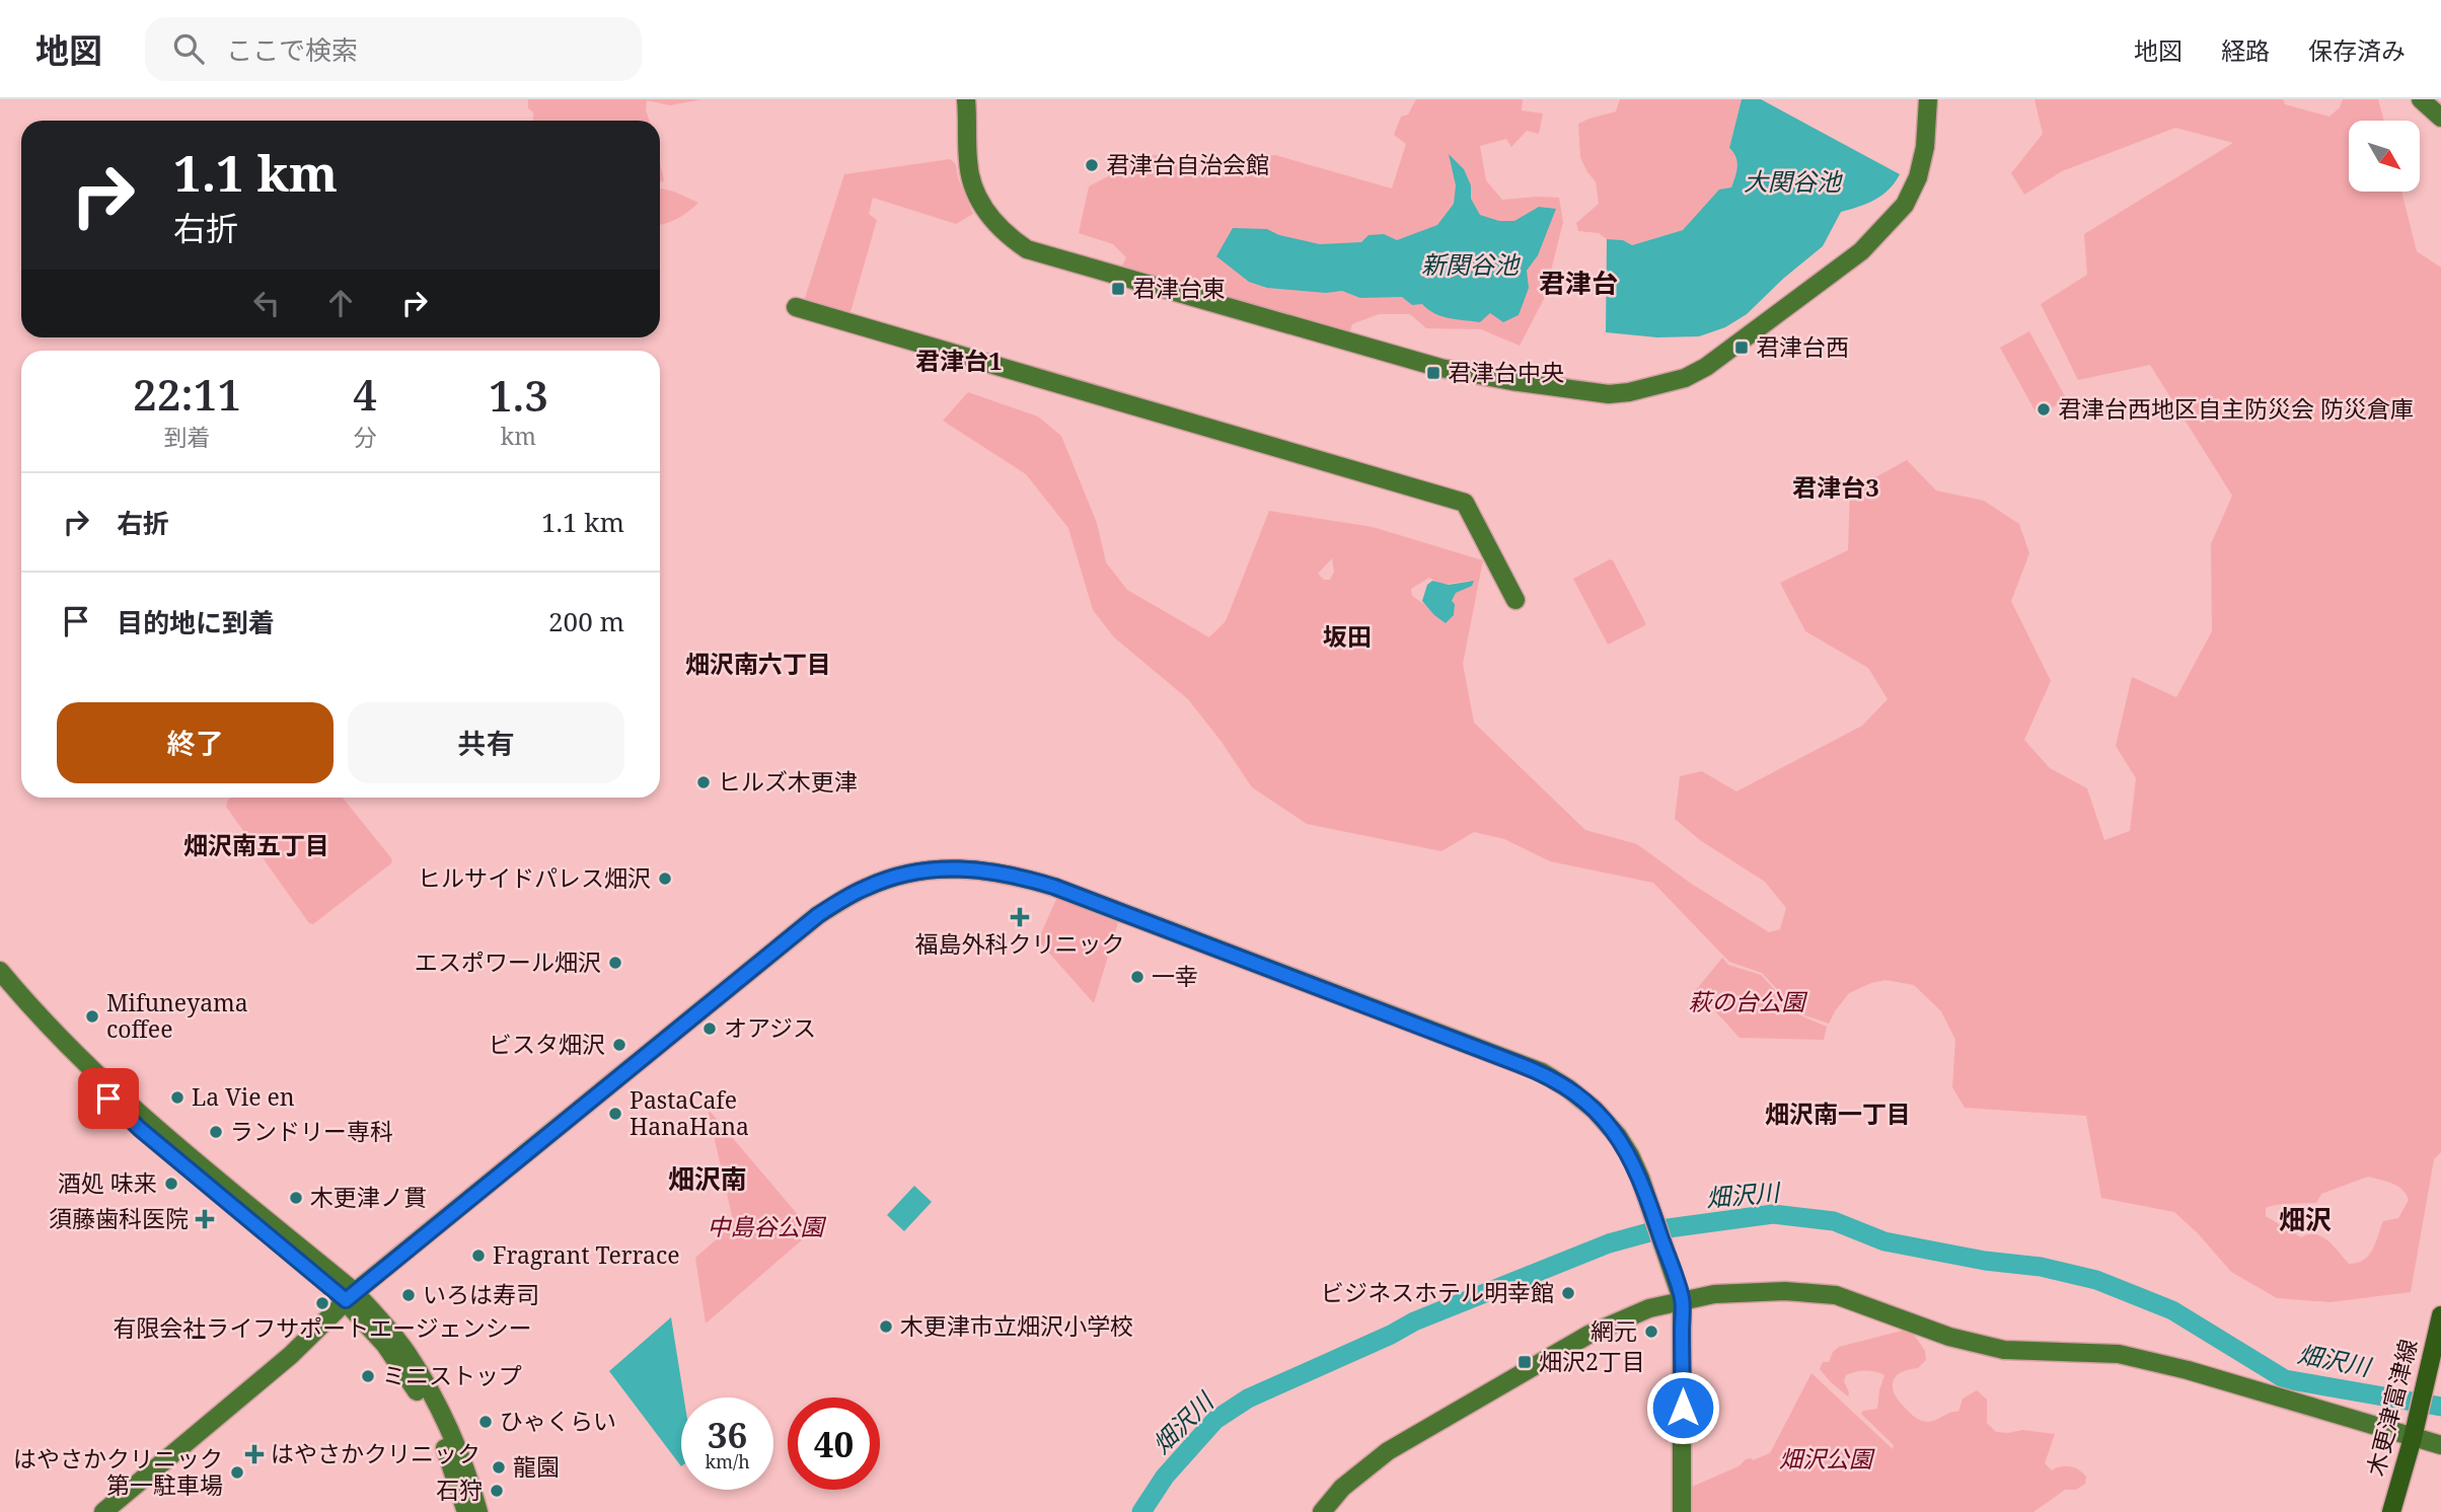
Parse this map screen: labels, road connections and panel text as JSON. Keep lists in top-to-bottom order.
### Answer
{
  "streets": {
    "main road": ["木更津富津線"]
  },
  "districts": [
    "君津台",
    "君津台1",
    "君津台3",
    "坂田",
    "畑沢南六丁目",
    "畑沢南五丁目",
    "畑沢南一丁目",
    "畑沢南",
    "畑沢"
  ],
  "water": ["大関谷池", "新関谷池", "畑沢川"],
  "parks": ["萩の台公園", "中島谷公園", "畑沢公園"],
  "places": {
    "other": [
      "君津台自治会館",
      "君津台西地区自主防災会 防災倉庫",
      "ヒルズ木更津",
      "ヒルサイドパレス畑沢",
      "エスポワール畑沢",
      "一幸",
      "Mifuneyama coffee",
      "オアジス",
      "ビスタ畑沢",
      "La Vie en",
      "PastaCafe HanaHana",
      "ランドリー専科",
      "酒処 味来",
      "木更津ノ貫",
      "Fragrant Terrace",
      "ビジネスホテル明幸館",
      "いろは寿司",
      "有限会社ライフサポートエージェンシー",
      "木更津市立畑沢小学校",
      "網元",
      "ミニストップ",
      "ひゃくらい",
      "龍園",
      "はやさかクリニック 第一駐車場",
      "石狩"
    ],
    "transit": [
      "君津台東",
      "君津台西",
      "君津台中央",
      "畑沢2丁目"
    ],
    "health": ["福島外科クリニック", "須藤歯科医院", "はやさかクリニック"]
  },
  "north": "bottom right",
  "page": {
    "header": "地図",
    "search": "ここで検索",
    "nav": ["地図", "経路", "保存済み"],
    "turn": ["1.1 km", "右折"],
    "eta": [
      "22:11",
      "到着",
      "4",
      "分",
      "1.3",
      "km"
    ],
    "list": [
      {
        "name": "右折",
        "value": "1.1 km"
      },
      {
        "name": "目的地に到着",
        "value": "200 m"
      }
    ],
    "buttons": ["終了", "共有"],
    "speed": "36 km/h",
    "limit": "40"
  }
}
